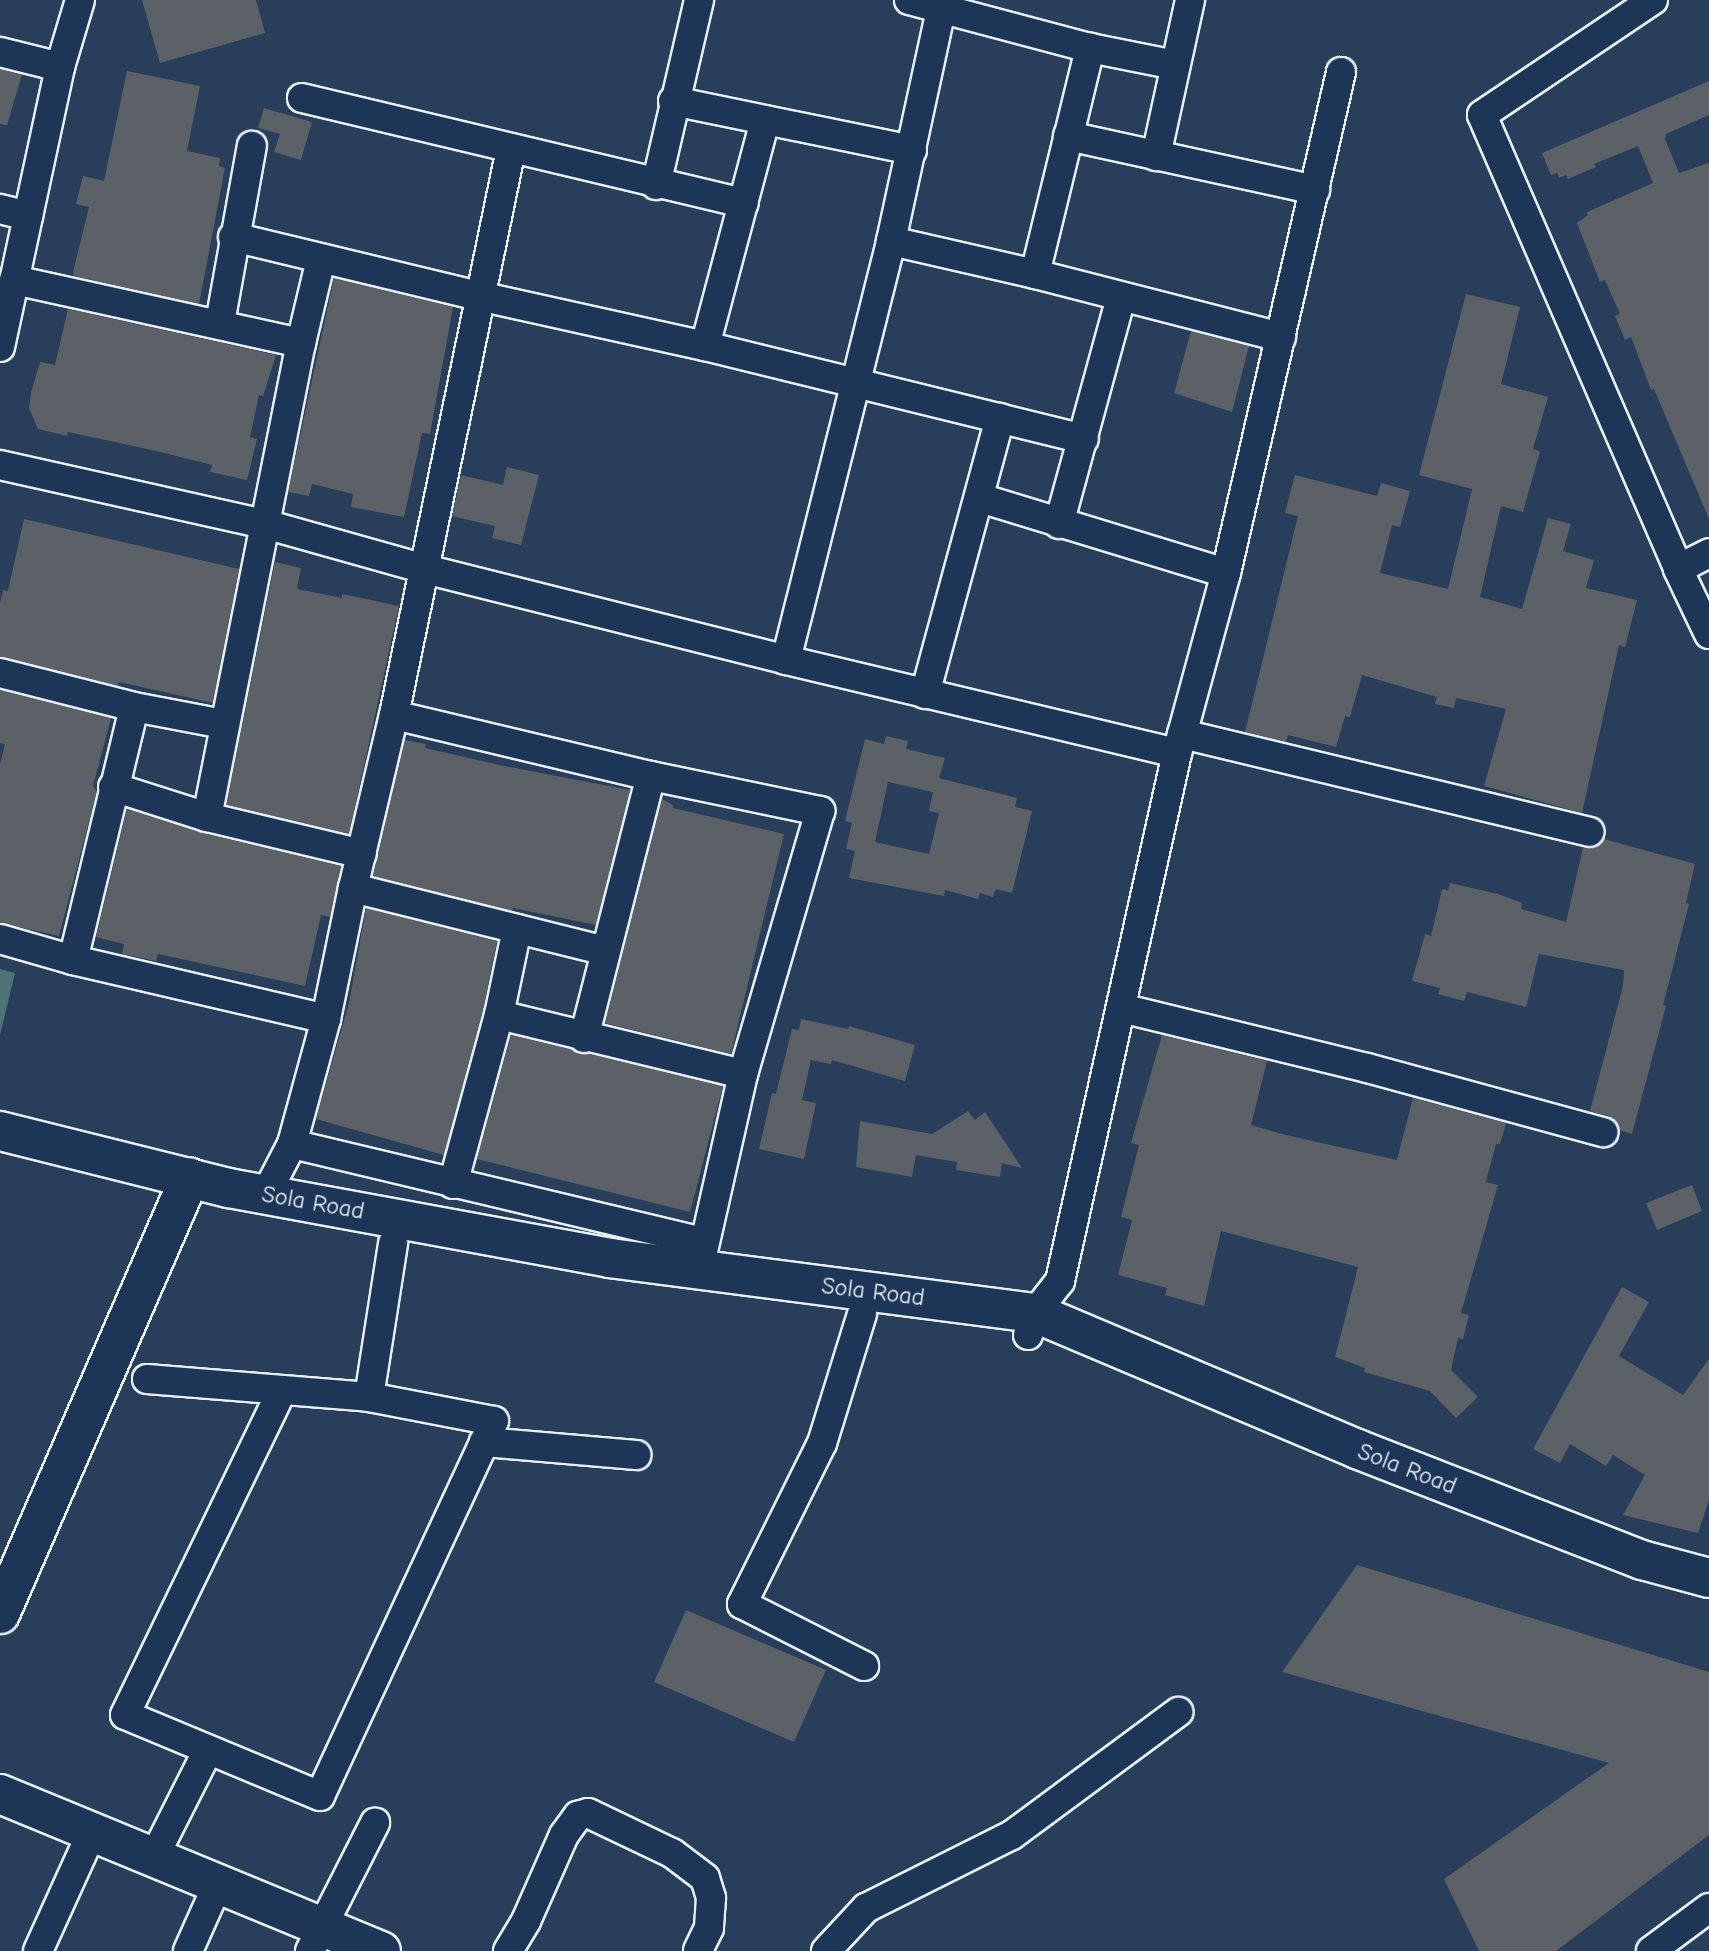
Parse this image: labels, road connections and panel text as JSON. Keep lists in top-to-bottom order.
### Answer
{
  "streets": {
    "main road": ["Sola Road"]
  }
}
